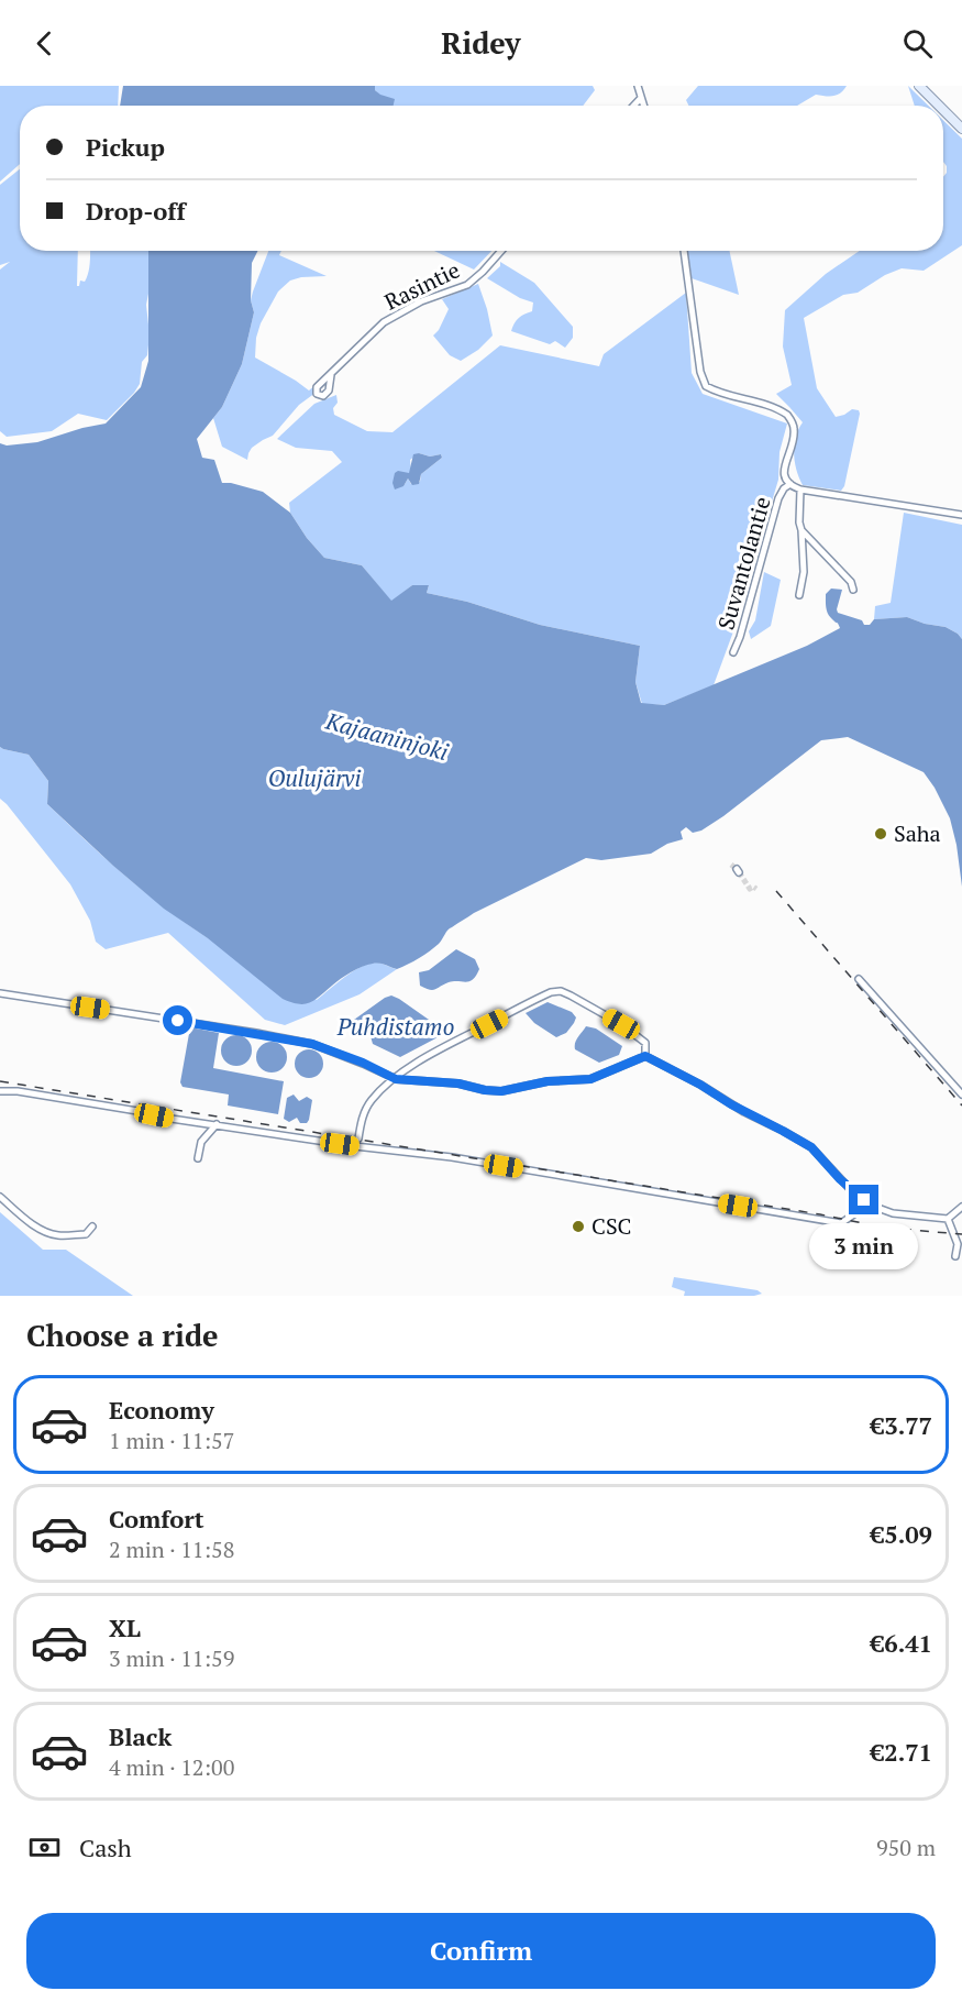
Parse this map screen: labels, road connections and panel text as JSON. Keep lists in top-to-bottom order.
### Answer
{
  "streets": {
    "street": ["Rasintie", "Suvantolantie"]
  },
  "water": ["Kajaaninjoki", "Oulujärvi", "Puhdistamo"],
  "places": ["Saha", "CSC"],
  "page": {
    "header": "Ridey",
    "banner": ["Pickup", "Drop-off"],
    "bubble": "3 min",
    "heading": "Choose a ride",
    "list": [
      {
        "name": "Economy",
        "note": "1 min · 11:57",
        "value": "€3.77"
      },
      {
        "name": "Comfort",
        "note": "2 min · 11:58",
        "value": "€5.09"
      },
      {
        "name": "XL",
        "note": "3 min · 11:59",
        "value": "€6.41"
      },
      {
        "name": "Black",
        "note": "4 min · 12:00",
        "value": "€2.71"
      }
    ],
    "pay": ["Cash", "950 m"],
    "buttons": "Confirm"
  }
}
